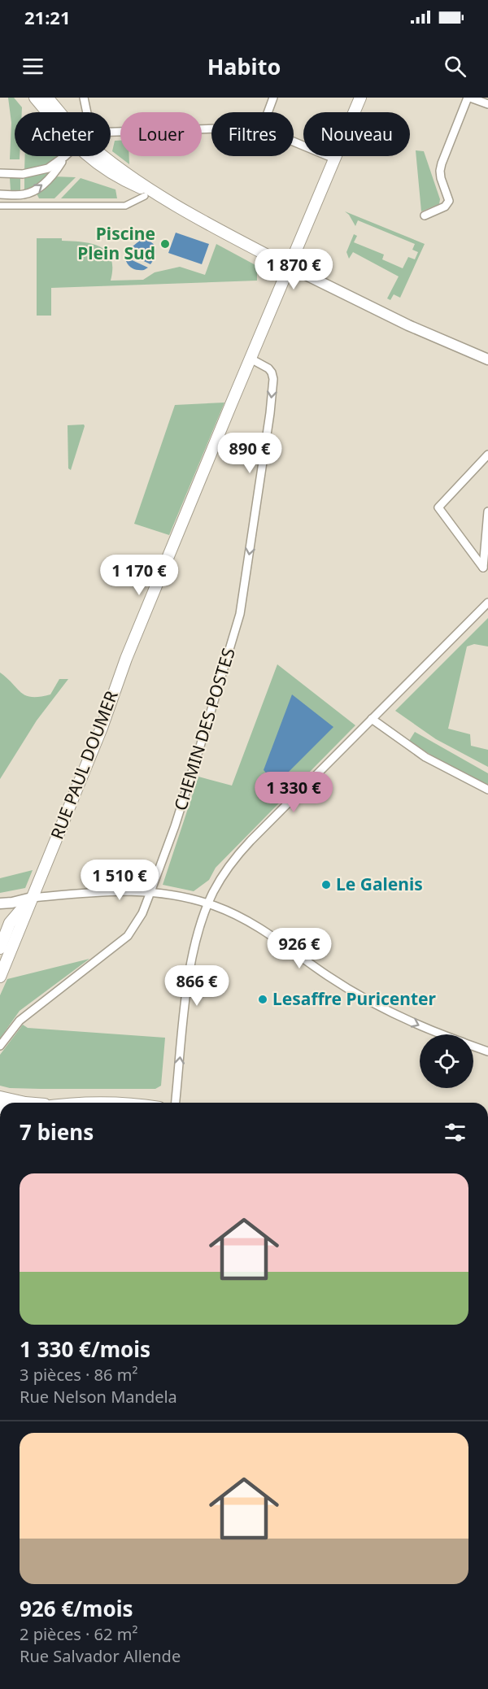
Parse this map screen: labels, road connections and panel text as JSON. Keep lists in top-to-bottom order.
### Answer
{
  "streets": {
    "main road": ["RUE PAUL DOUMER"],
    "street": ["CHEMIN DES POSTES"]
  },
  "crossings": [
    ["CHEMIN DES POSTES", "RUE PAUL DOUMER"]
  ],
  "one_way": ["CHEMIN DES POSTES"],
  "places": ["Piscine Plein Sud", "Le Galenis", "Lesaffre Puricenter"],
  "page": {
    "status": "21:21",
    "header": "Habito",
    "chip": [
      "Acheter",
      "Louer",
      "Filtres",
      "Nouveau"
    ],
    "price": [
      "1 870 €",
      "890 €",
      "1 170 €",
      "1 330 €",
      "1 510 €",
      "926 €",
      "866 €"
    ],
    "heading": "7 biens",
    "list": [
      {
        "name": "1 330 €/mois",
        "note": "3 pièces · 86 m² · Rue Nelson Mandela"
      },
      {
        "name": "926 €/mois",
        "note": "2 pièces · 62 m² · Rue Salvador Allende"
      }
    ]
  }
}
